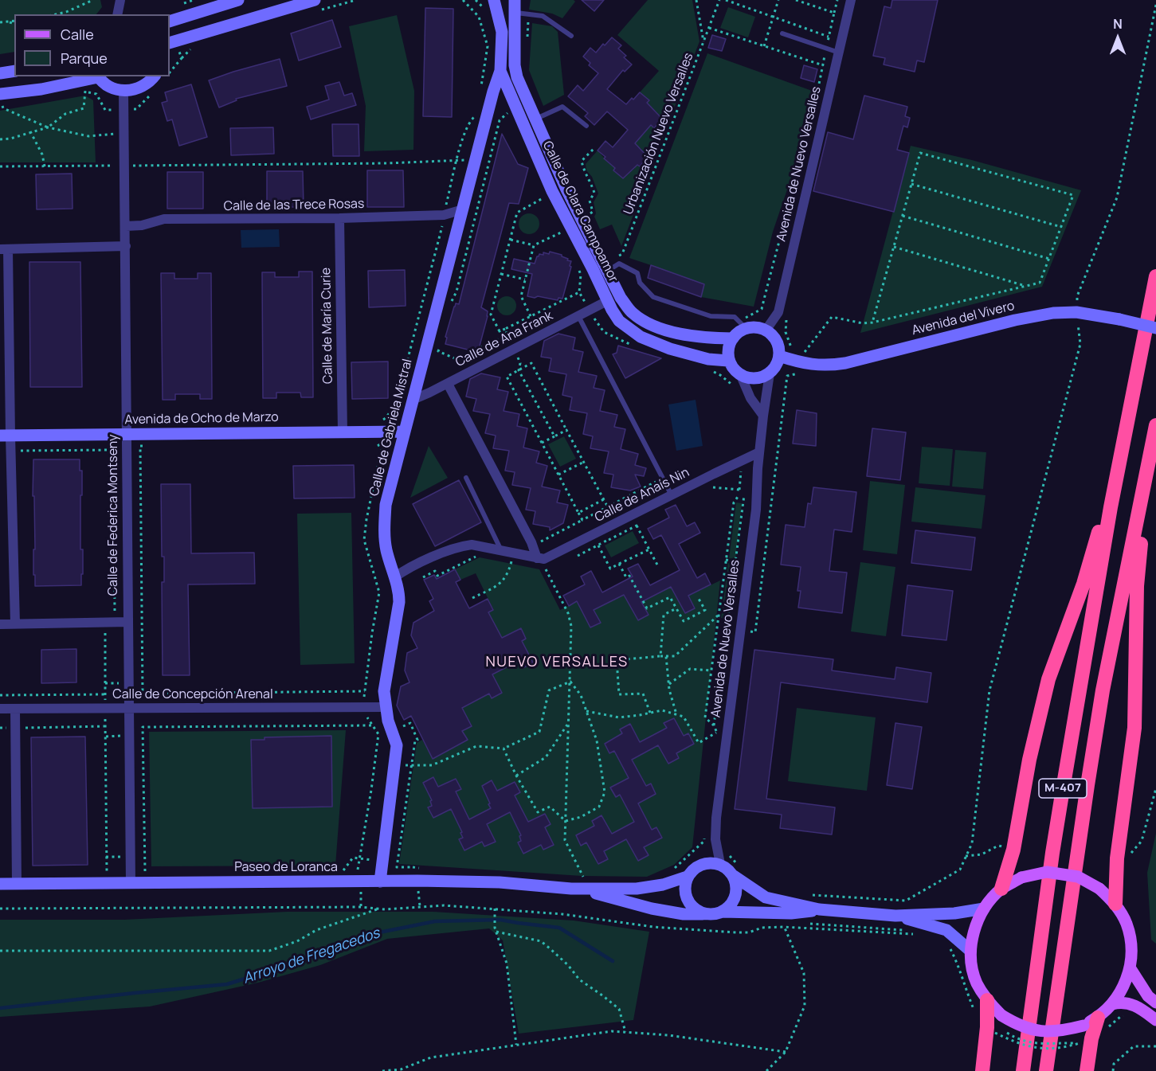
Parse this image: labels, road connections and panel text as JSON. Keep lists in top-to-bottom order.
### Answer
{
  "streets": {
    "highway": ["M-407"],
    "street": [
      "Avenida de Nuevo Versalles",
      "Calle de las Trece Rosas",
      "Calle de Clara Campoamor",
      "Avenida del Vivero",
      "Calle de María Curie",
      "Calle de Ana Frank",
      "Avenida de Ocho de Marzo",
      "Calle de Gabriela Mistral",
      "Calle de Anaís Nin",
      "Calle de Federica Montseny",
      "Calle de Concepción Arenal",
      "Paseo de Loranca"
    ],
    "path": ["Urbanización Nuevo Versalles"]
  },
  "crossings": [
    ["Urbanización Nuevo Versalles", "Calle de Clara Campoamor"],
    ["Avenida de Nuevo Versalles", "Calle de Clara Campoamor"],
    ["Avenida de Nuevo Versalles", "Avenida del Vivero"],
    ["Avenida de Nuevo Versalles", "Calle de Anaís Nin"],
    ["Avenida de Nuevo Versalles", "Paseo de Loranca"],
    ["Calle de las Trece Rosas", "Calle de María Curie"],
    ["Calle de las Trece Rosas", "Calle de Gabriela Mistral"],
    ["Calle de las Trece Rosas", "Calle de Federica Montseny"],
    ["Calle de Clara Campoamor", "Avenida del Vivero"],
    ["Calle de Clara Campoamor", "Calle de Ana Frank"],
    ["Calle de Clara Campoamor", "Calle de Gabriela Mistral"],
    ["Calle de María Curie", "Avenida de Ocho de Marzo"],
    ["Calle de Ana Frank", "Calle de Gabriela Mistral"],
    ["Avenida de Ocho de Marzo", "Calle de Gabriela Mistral"],
    ["Avenida de Ocho de Marzo", "Calle de Federica Montseny"],
    ["Calle de Gabriela Mistral", "Calle de Concepción Arenal"],
    ["Calle de Gabriela Mistral", "Paseo de Loranca"],
    ["Calle de Federica Montseny", "Calle de Concepción Arenal"],
    ["Calle de Federica Montseny", "Paseo de Loranca"]
  ],
  "districts": ["NUEVO VERSALLES"],
  "water": ["Arroyo de Fregacedos"],
  "legend": ["Calle", "Parque"],
  "north": "top"
}
